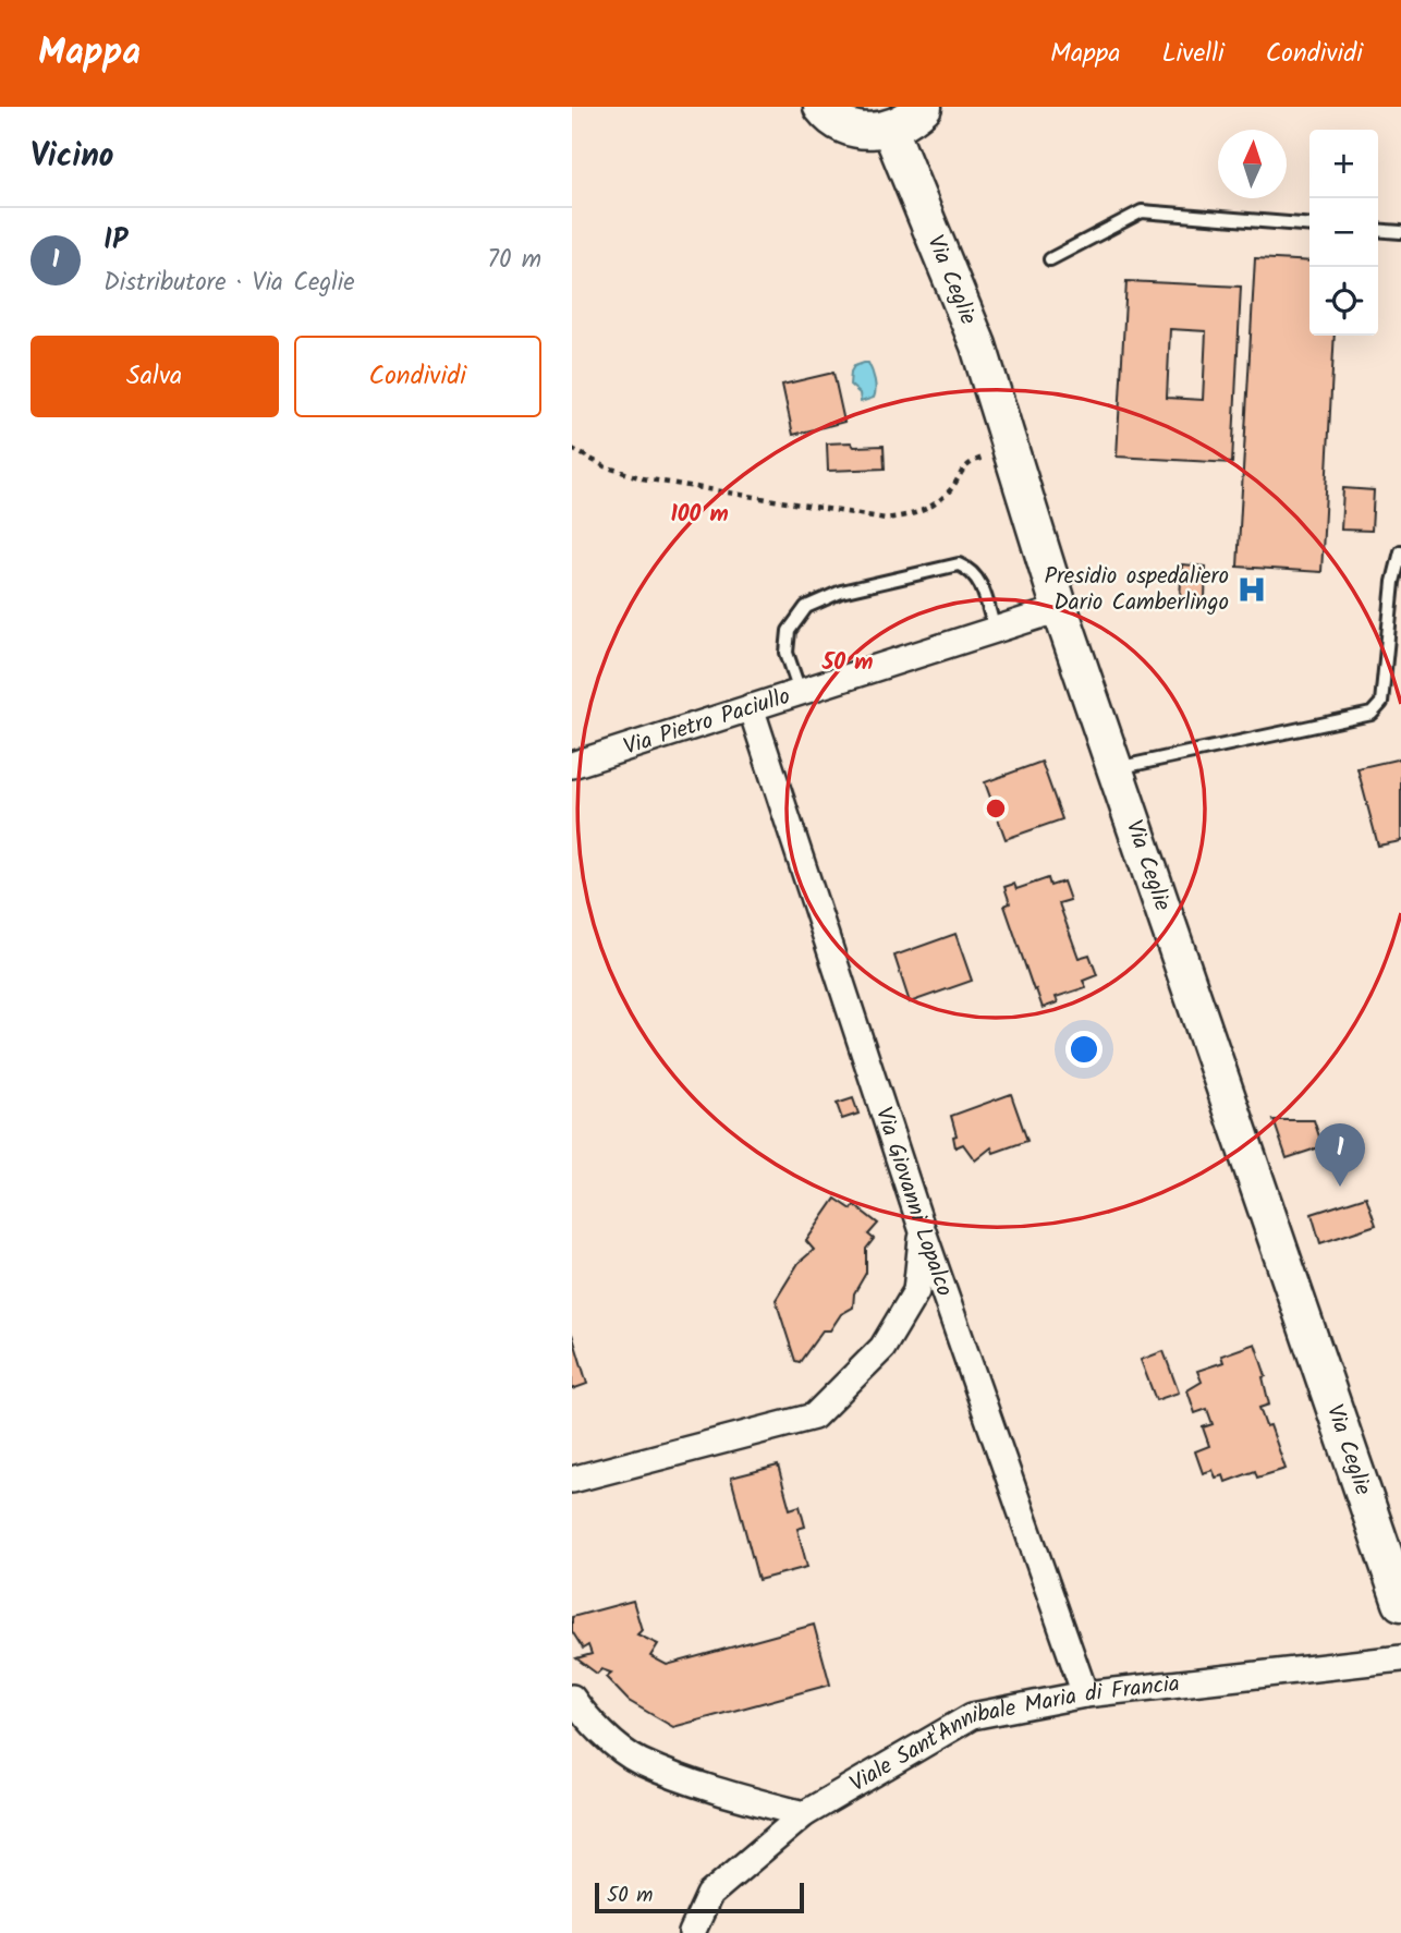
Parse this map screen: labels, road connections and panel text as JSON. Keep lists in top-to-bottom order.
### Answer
{
  "streets": {
    "main road": ["Via Ceglie"],
    "street": ["Via Pietro Paciullo", "Via Giovanni Lopalco", "Viale Sant'Annibale Maria di Francia"]
  },
  "crossings": [
    ["Via Ceglie", "Via Pietro Paciullo"],
    ["Via Pietro Paciullo", "Via Giovanni Lopalco"],
    ["Via Giovanni Lopalco", "Viale Sant'Annibale Maria di Francia"]
  ],
  "places": {
    "hospital": ["Presidio ospedaliero Dario Camberlingo"]
  },
  "scale_bar": "50 m",
  "north": "top",
  "page": {
    "header": "Mappa",
    "nav": ["Mappa", "Livelli", "Condividi"],
    "heading": "Vicino",
    "map_buttons": ["+", "−"],
    "list": [
      {
        "mark": "1",
        "name": "IP",
        "note": "Distributore · Via Ceglie",
        "value": "70 m"
      }
    ],
    "buttons": ["Salva", "Condividi"],
    "pins": "1",
    "scale": "50 m"
  },
  "rings": ["100 m", "50 m"]
}
